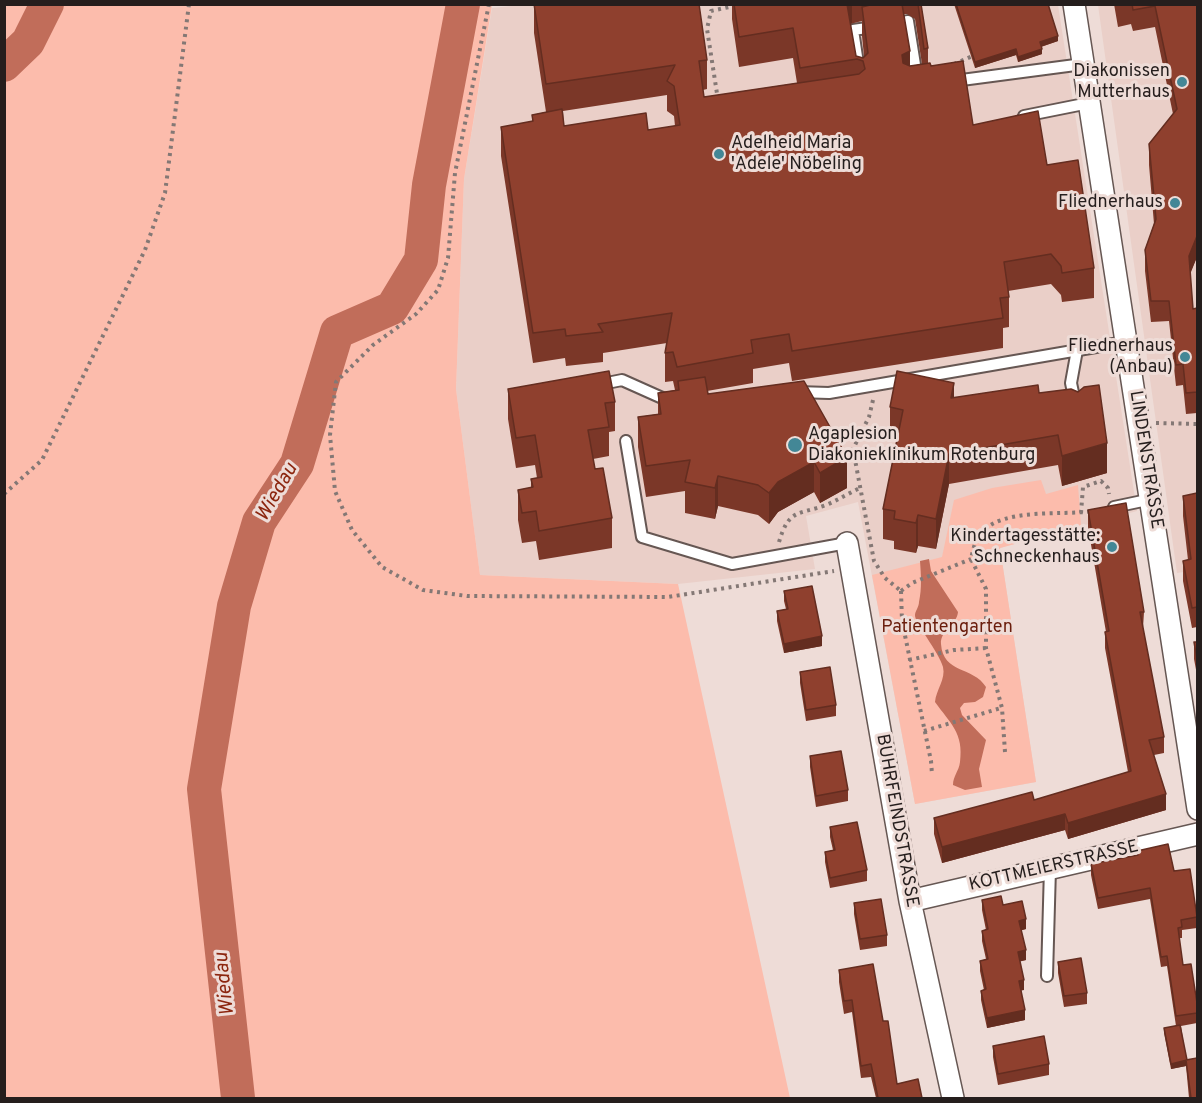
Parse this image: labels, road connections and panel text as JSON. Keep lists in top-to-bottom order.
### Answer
{
  "streets": {
    "street": ["LINDENSTRASSE", "BUHRFEINDSTRASSE", "KOTTMEIERSTRASSE"]
  },
  "crossings": [
    ["BUHRFEINDSTRASSE", "KOTTMEIERSTRASSE"]
  ],
  "water": ["Wiedau"],
  "parks": ["Patientengarten"],
  "places": [
    "Diakonissen Mutterhaus",
    "Adelheid Maria 'Adele' Nöbeling",
    "Fliednerhaus",
    "Fliednerhaus (Anbau)",
    "Agaplesion Diakonieklinikum Rotenburg",
    "Kindertagesstätte: Schneckenhaus"
  ]
}
